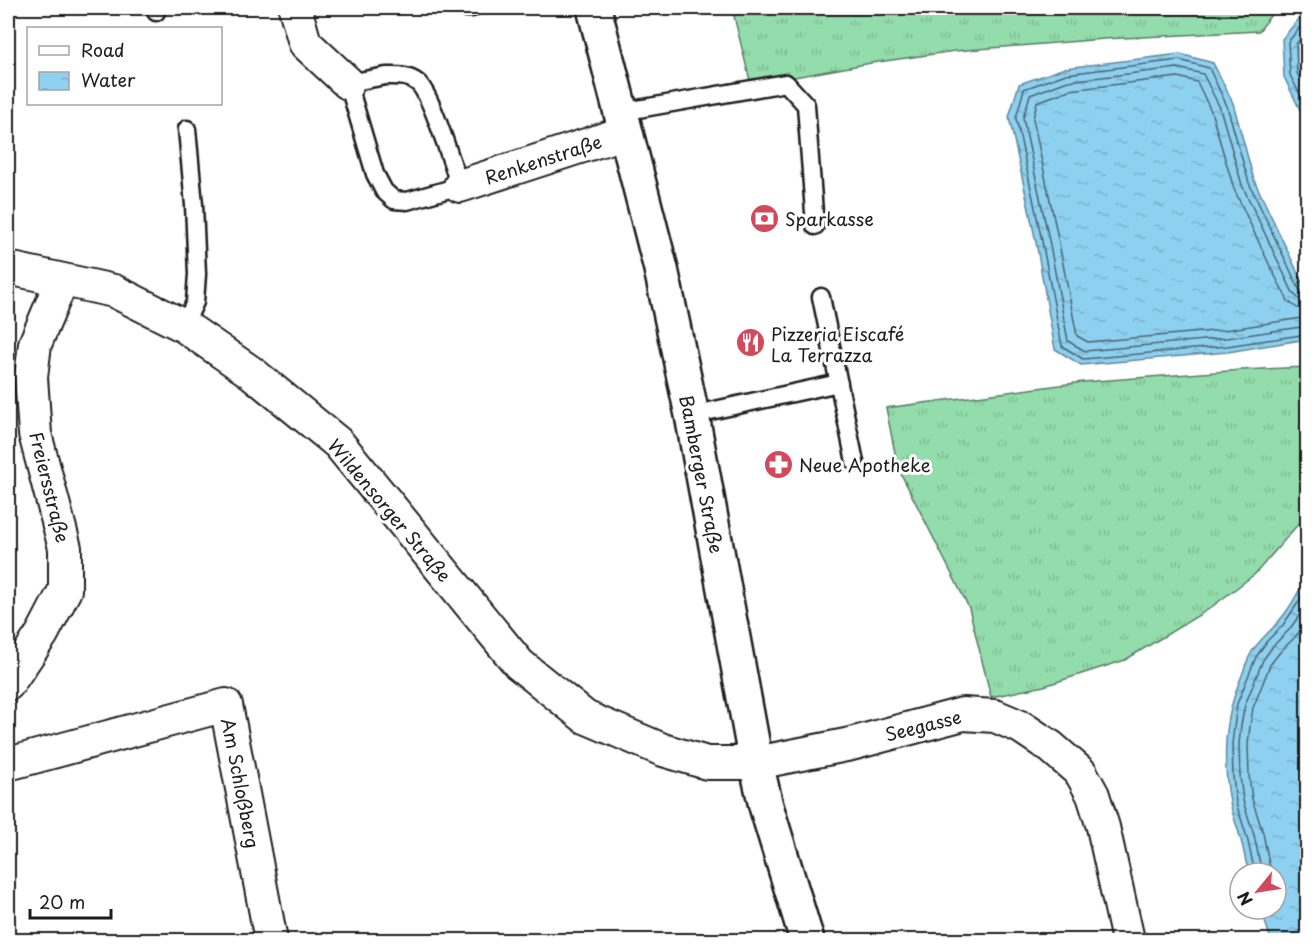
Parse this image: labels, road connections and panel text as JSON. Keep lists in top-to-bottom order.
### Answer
{
  "streets": {
    "main road": ["Bamberger Straße"],
    "street": [
      "Renkenstraße",
      "Freiersstraße",
      "Wildensorger Straße",
      "Seegasse",
      "Am Schloßberg"
    ]
  },
  "crossings": [
    ["Renkenstraße", "Bamberger Straße"],
    ["Bamberger Straße", "Wildensorger Straße"],
    ["Bamberger Straße", "Seegasse"],
    ["Freiersstraße", "Wildensorger Straße"],
    ["Wildensorger Straße", "Seegasse"]
  ],
  "places": {
    "bank": ["Sparkasse"],
    "restaurant": ["Pizzeria Eiscafé La Terrazza"],
    "pharmacy": ["Neue Apotheke"]
  },
  "legend": ["Road", "Water"],
  "scale_bar": "20 m",
  "north": "bottom left"
}
